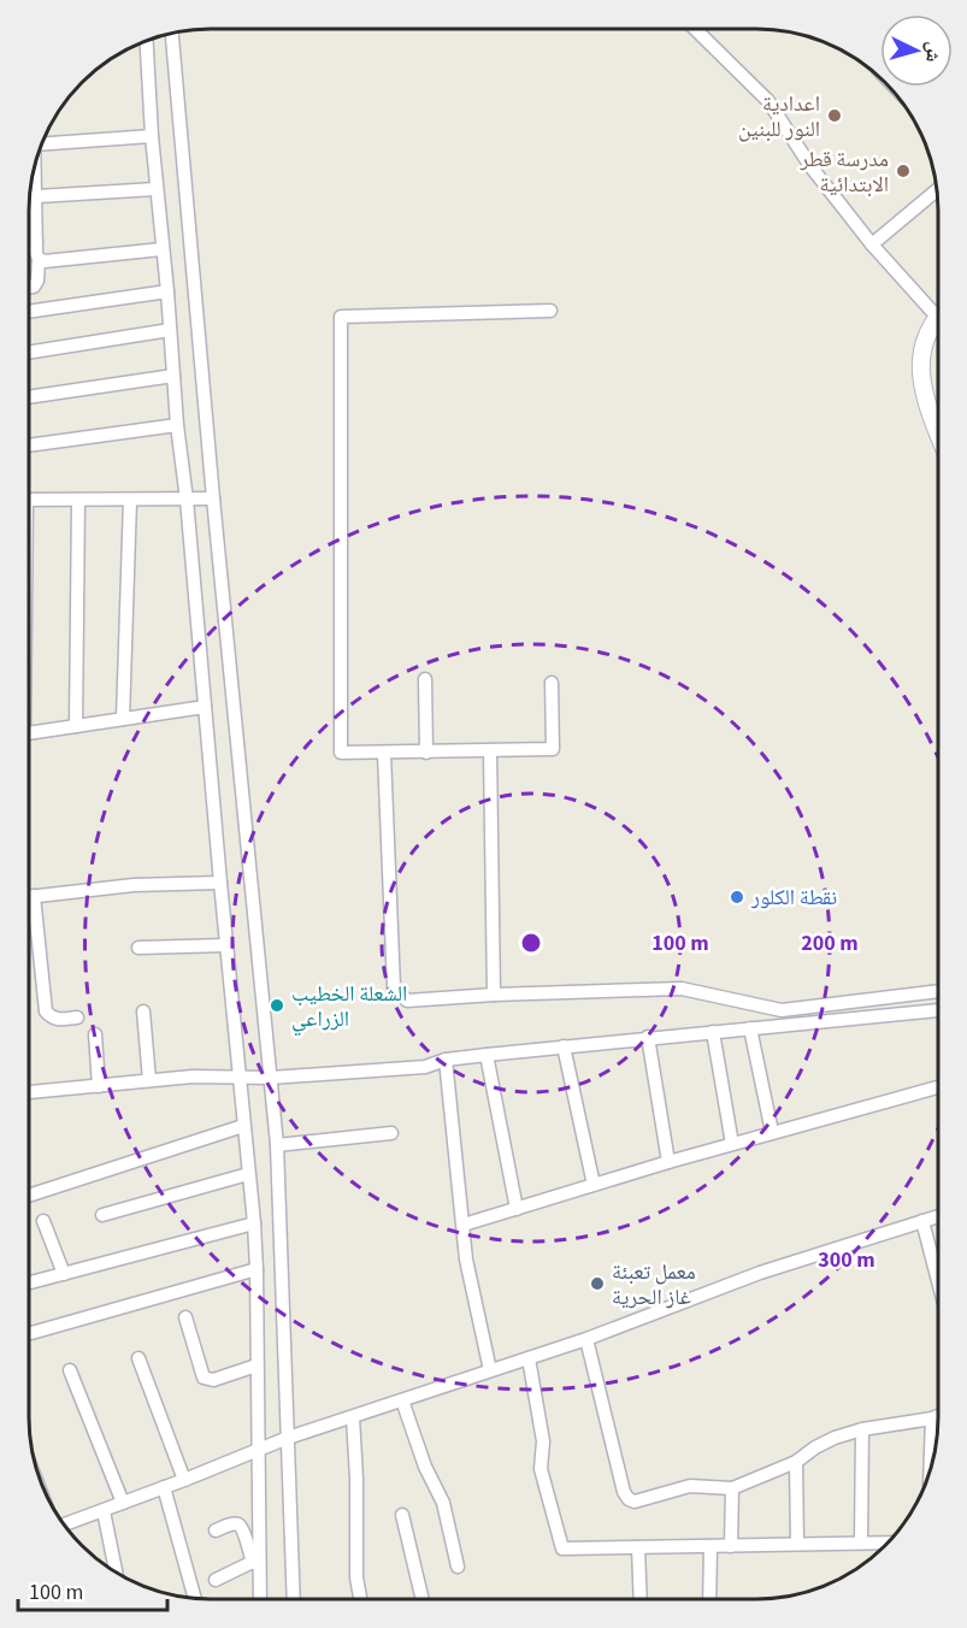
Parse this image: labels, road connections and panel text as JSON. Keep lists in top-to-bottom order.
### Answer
{
  "places": [
    "اعدادية النور للبنين",
    "مدرسة قطر الابتدائية",
    "نقطة الكلور",
    "الشعلة الخطيب الزراعي",
    "معمل تعبئة غاز الحرية"
  ],
  "scale_bar": "100 m",
  "north": "right",
  "rings": ["100 m", "200 m", "300 m"]
}
